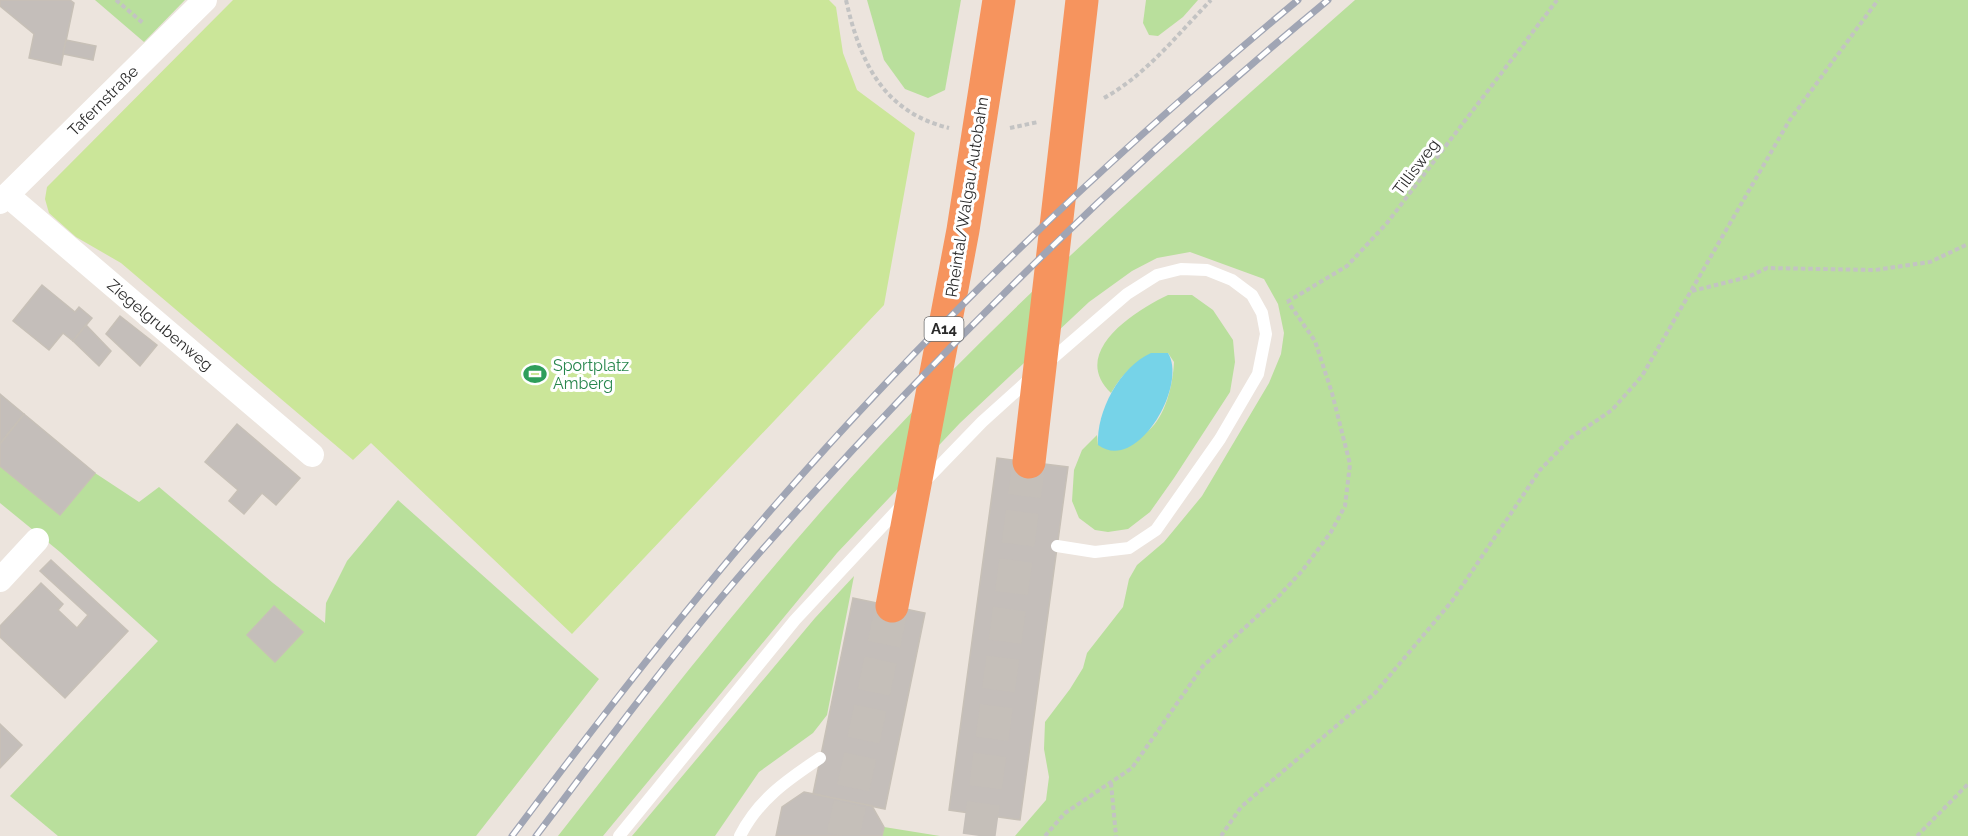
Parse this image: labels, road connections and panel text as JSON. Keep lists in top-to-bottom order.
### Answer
{
  "streets": {
    "highway": ["Rheintal/Walgau Autobahn", "A14"],
    "street": ["Tafernstraße", "Ziegelgrubenweg"],
    "path": ["Tillisweg"]
  },
  "crossings": [
    ["Tafernstraße", "Ziegelgrubenweg"]
  ],
  "places": {
    "sports": ["Sportplatz Amberg"]
  }
}
